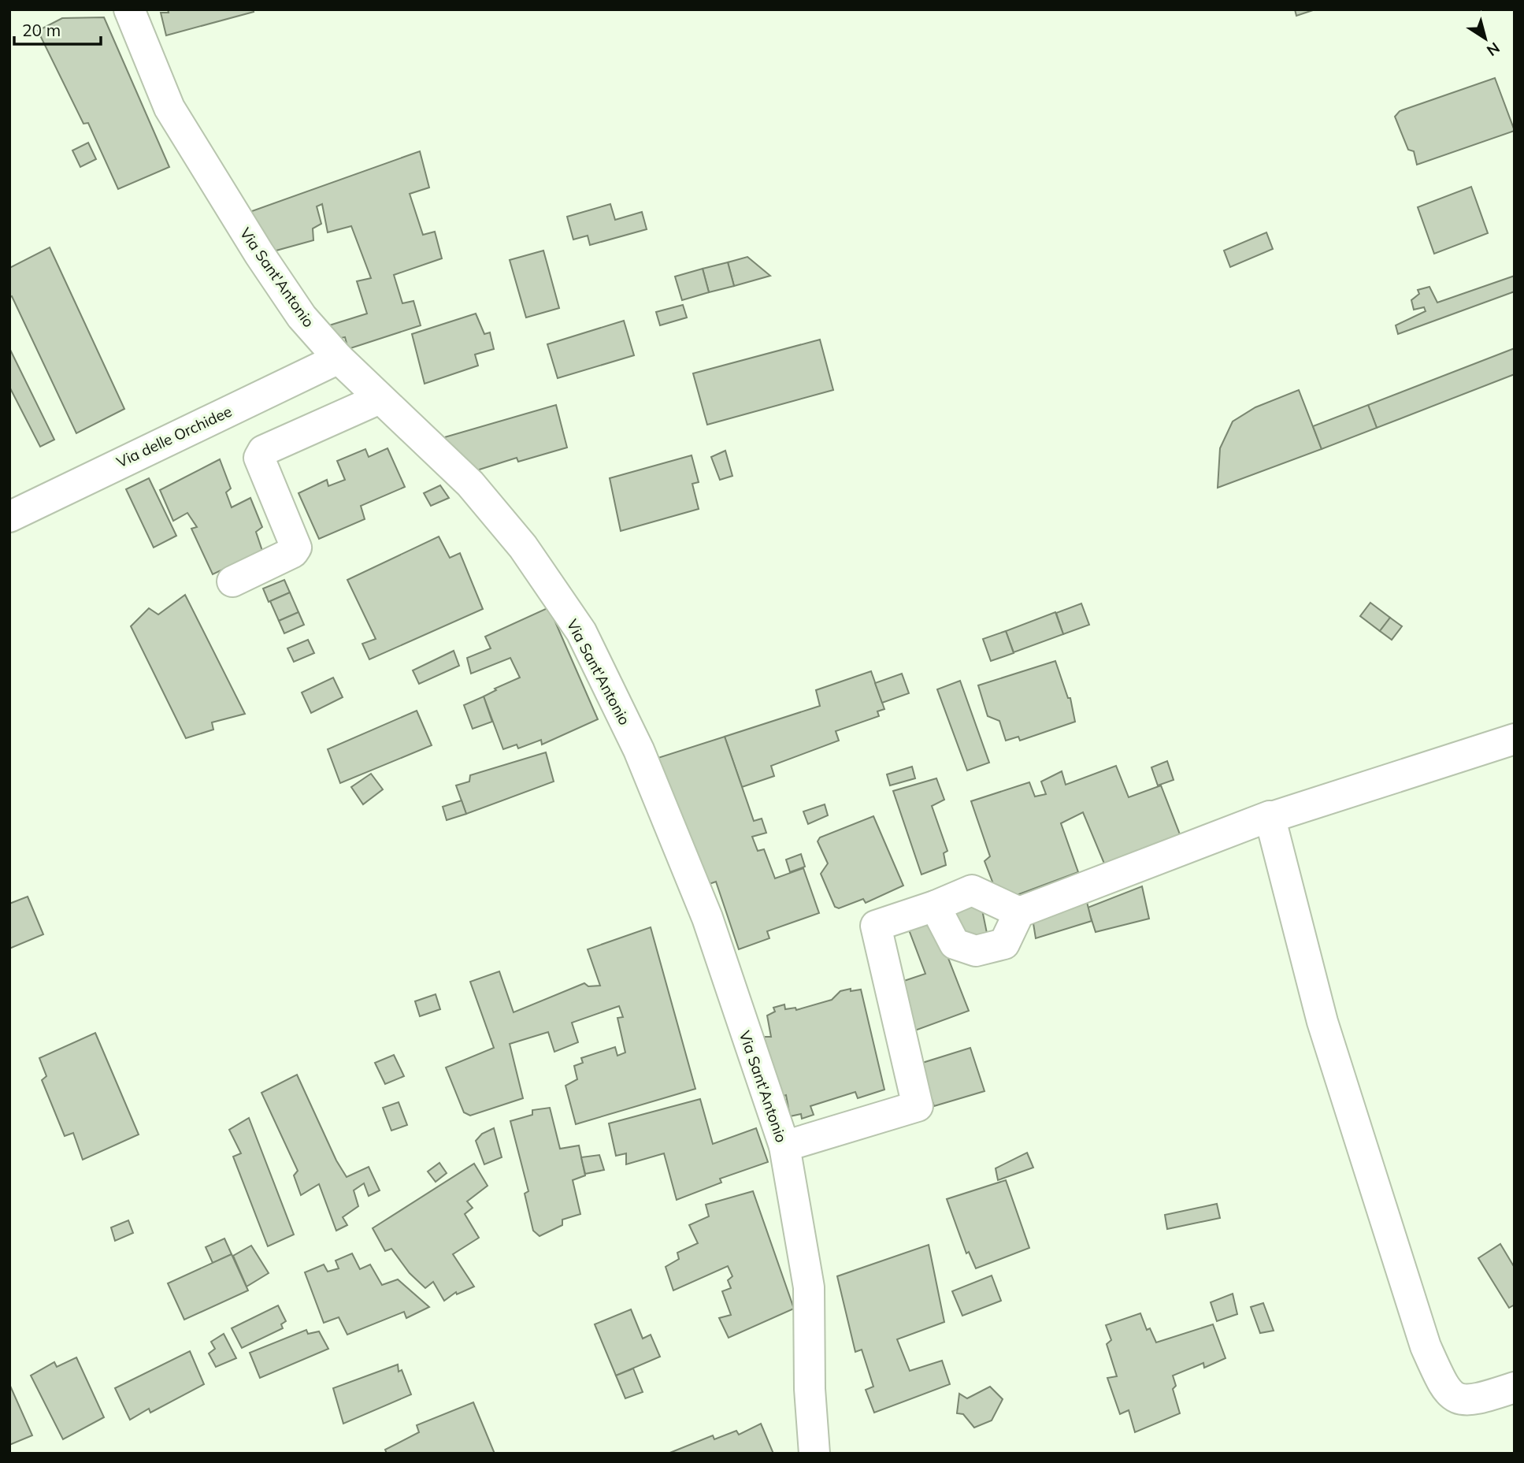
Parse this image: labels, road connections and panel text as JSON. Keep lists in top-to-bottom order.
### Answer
{
  "streets": {
    "street": ["Via Sant'Antonio", "Via delle Orchidee"]
  },
  "crossings": [
    ["Via Sant'Antonio", "Via delle Orchidee"]
  ],
  "scale_bar": "20 m",
  "north": "bottom right"
}
